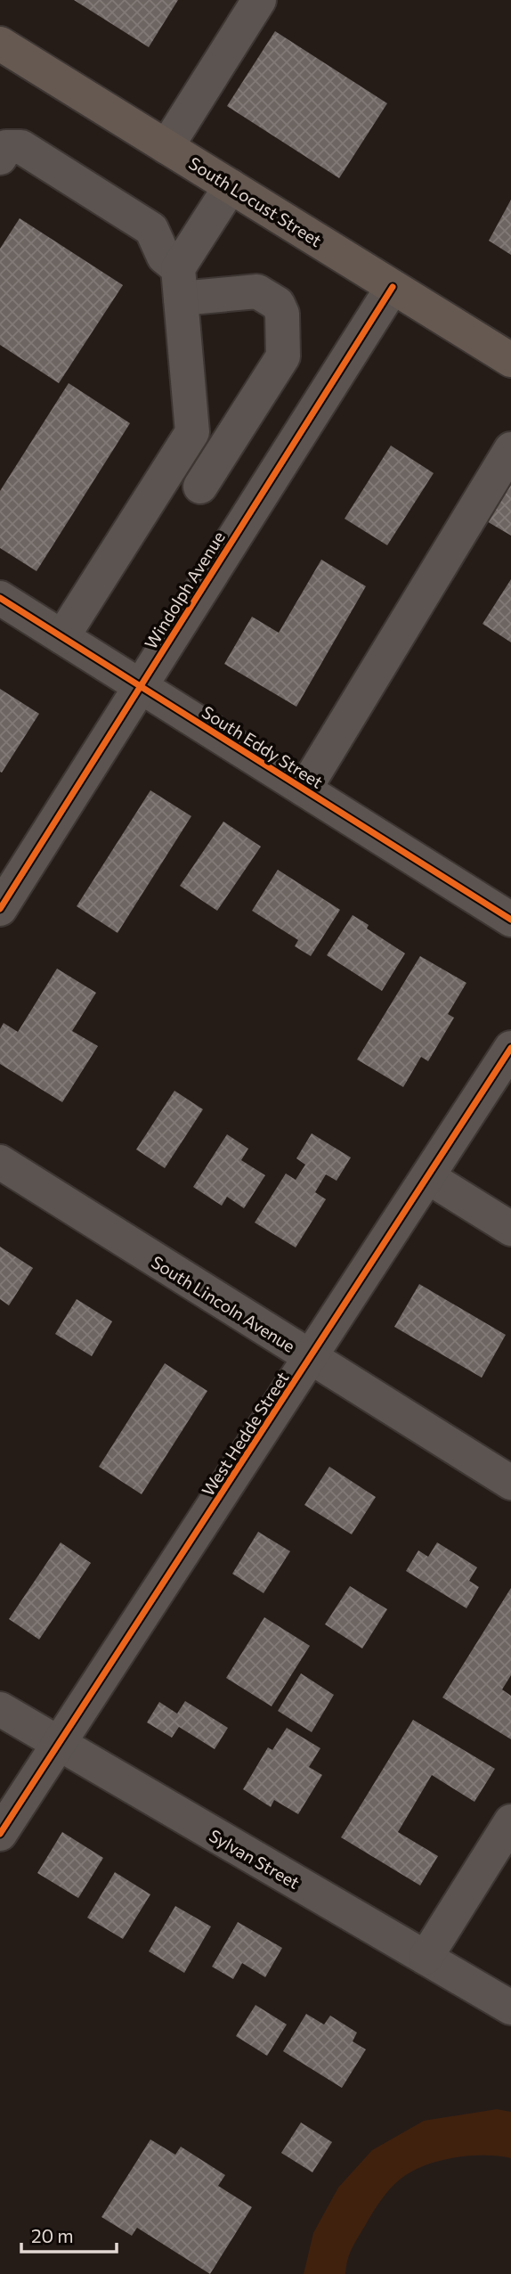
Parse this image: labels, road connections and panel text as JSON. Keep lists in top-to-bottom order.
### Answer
{
  "streets": {
    "main road": ["South Locust Street"],
    "street": [
      "Windolph Avenue",
      "South Eddy Street",
      "South Lincoln Avenue",
      "West Hedde Street",
      "Sylvan Street"
    ]
  },
  "crossings": [
    ["South Locust Street", "Windolph Avenue"],
    ["Windolph Avenue", "South Eddy Street"],
    ["South Lincoln Avenue", "West Hedde Street"],
    ["West Hedde Street", "Sylvan Street"]
  ],
  "scale_bar": "20 m"
}
